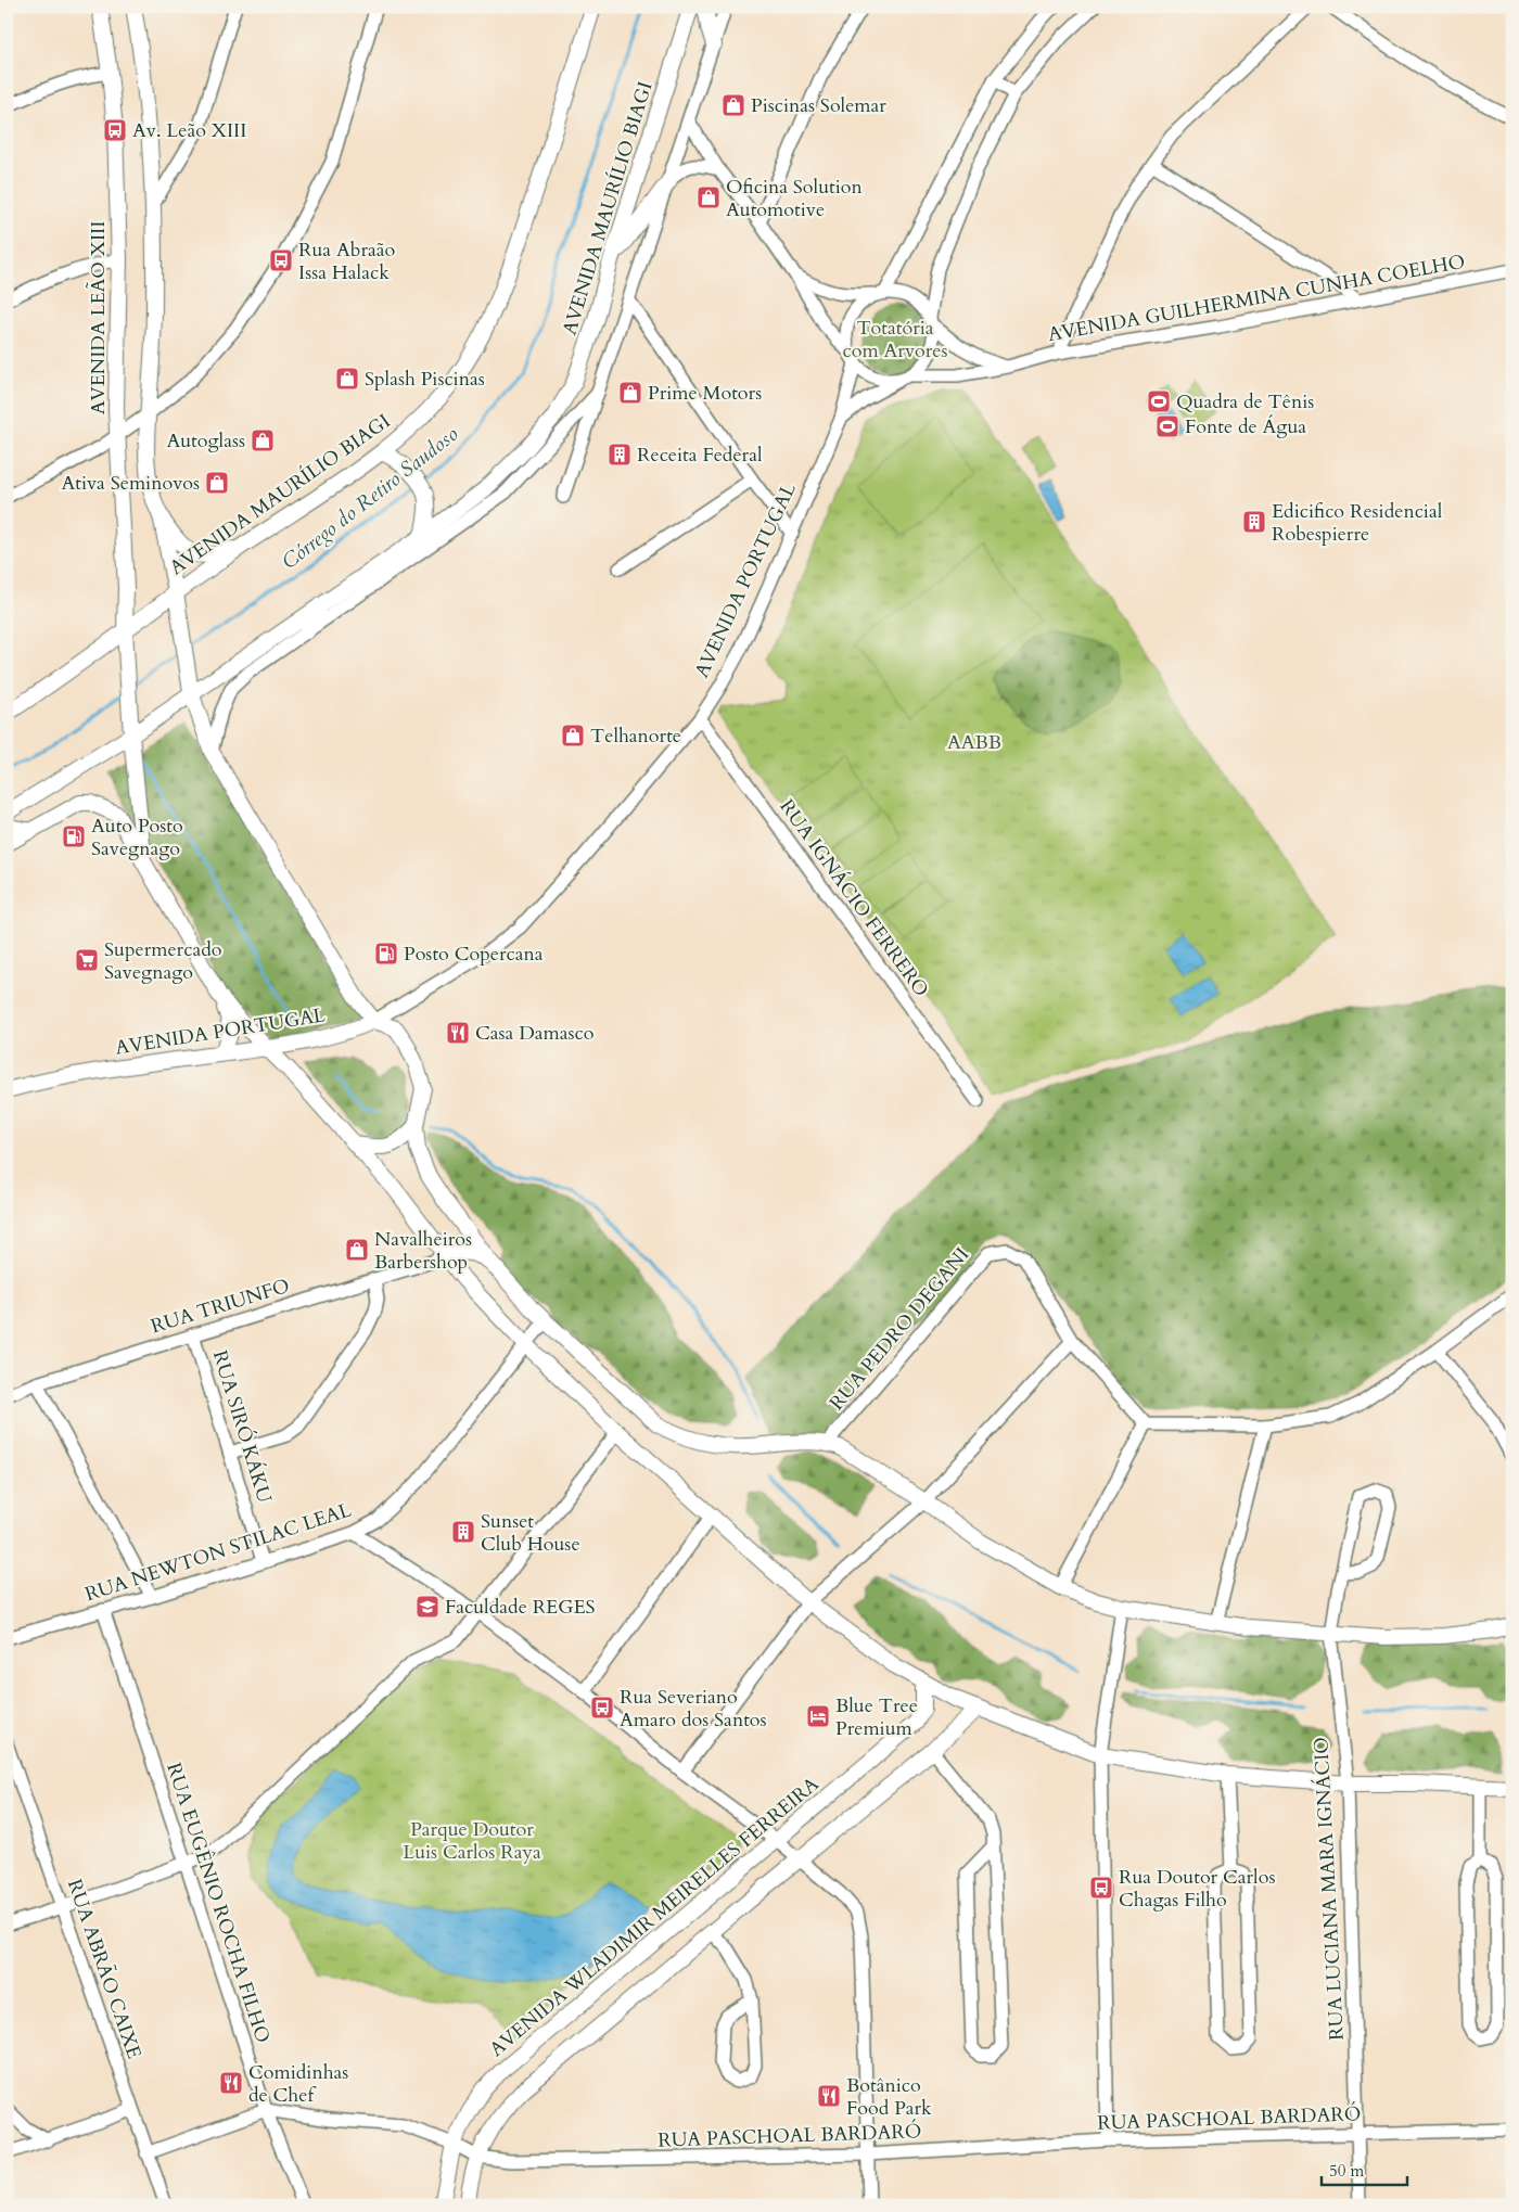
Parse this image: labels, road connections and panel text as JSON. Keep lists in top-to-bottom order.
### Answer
{
  "streets": {
    "main road": [
      "AVENIDA MAURÍLIO BIAGI",
      "AVENIDA LEÃO XIII",
      "AVENIDA PORTUGAL",
      "AVENIDA WLADIMIR MEIRELLES FERREIRA"
    ],
    "street": [
      "AVENIDA GUILHERMINA CUNHA COELHO",
      "RUA IGNÁCIO FERRERO",
      "RUA TRIUNFO",
      "RUA PEDRO DEGANI",
      "RUA SIRÓ KÁKU",
      "RUA NEWTON STILAC LEAL",
      "RUA LUCIANA MARA IGNÁCIO",
      "RUA EUGÊNIO ROCHA FILHO",
      "RUA ABRÃO CAIXE",
      "RUA PASCHOAL BARDARÓ"
    ]
  },
  "crossings": [
    ["AVENIDA MAURÍLIO BIAGI", "AVENIDA LEÃO XIII"],
    ["AVENIDA GUILHERMINA CUNHA COELHO", "AVENIDA PORTUGAL"],
    ["AVENIDA PORTUGAL", "RUA IGNÁCIO FERRERO"],
    ["RUA TRIUNFO", "RUA SIRÓ KÁKU"],
    ["RUA SIRÓ KÁKU", "RUA NEWTON STILAC LEAL"],
    ["RUA NEWTON STILAC LEAL", "RUA EUGÊNIO ROCHA FILHO"],
    ["RUA LUCIANA MARA IGNÁCIO", "RUA PASCHOAL BARDARÓ"],
    ["RUA EUGÊNIO ROCHA FILHO", "RUA PASCHOAL BARDARÓ"],
    ["AVENIDA WLADIMIR MEIRELLES FERREIRA", "RUA PASCHOAL BARDARÓ"],
    ["RUA ABRÃO CAIXE", "RUA PASCHOAL BARDARÓ"]
  ],
  "water": ["Córrego do Retiro Saudoso"],
  "parks": ["Totatória com Arvores", "AABB", "Parque Doutor Luis Carlos Raya"],
  "places": {
    "shop": [
      "Piscinas Solemar",
      "Oficina Solution Automotive",
      "Splash Piscinas",
      "Prime Motors",
      "Autoglass",
      "Ativa Seminovos",
      "Telhanorte",
      "Navalheiros Barbershop"
    ],
    "bus stop": [
      "Av. Leão XIII",
      "Rua Abraão Issa Halack",
      "Rua Severiano Amaro dos Santos",
      "Rua Doutor Carlos Chagas Filho"
    ],
    "sports": ["Quadra de Tênis", "Fonte de Água"],
    "building": ["Receita Federal", "Edicifico Residencial Robespierre", "Sunset Club House"],
    "fuel station": ["Auto Posto Savegnago", "Posto Copercana"],
    "supermarket": ["Supermercado Savegnago"],
    "restaurant": ["Casa Damasco", "Comidinhas de Chef", "Botânico Food Park"],
    "school or university": ["Faculdade REGES"],
    "hotel": ["Blue Tree Premium"]
  },
  "scale_bar": "50 m"
}
